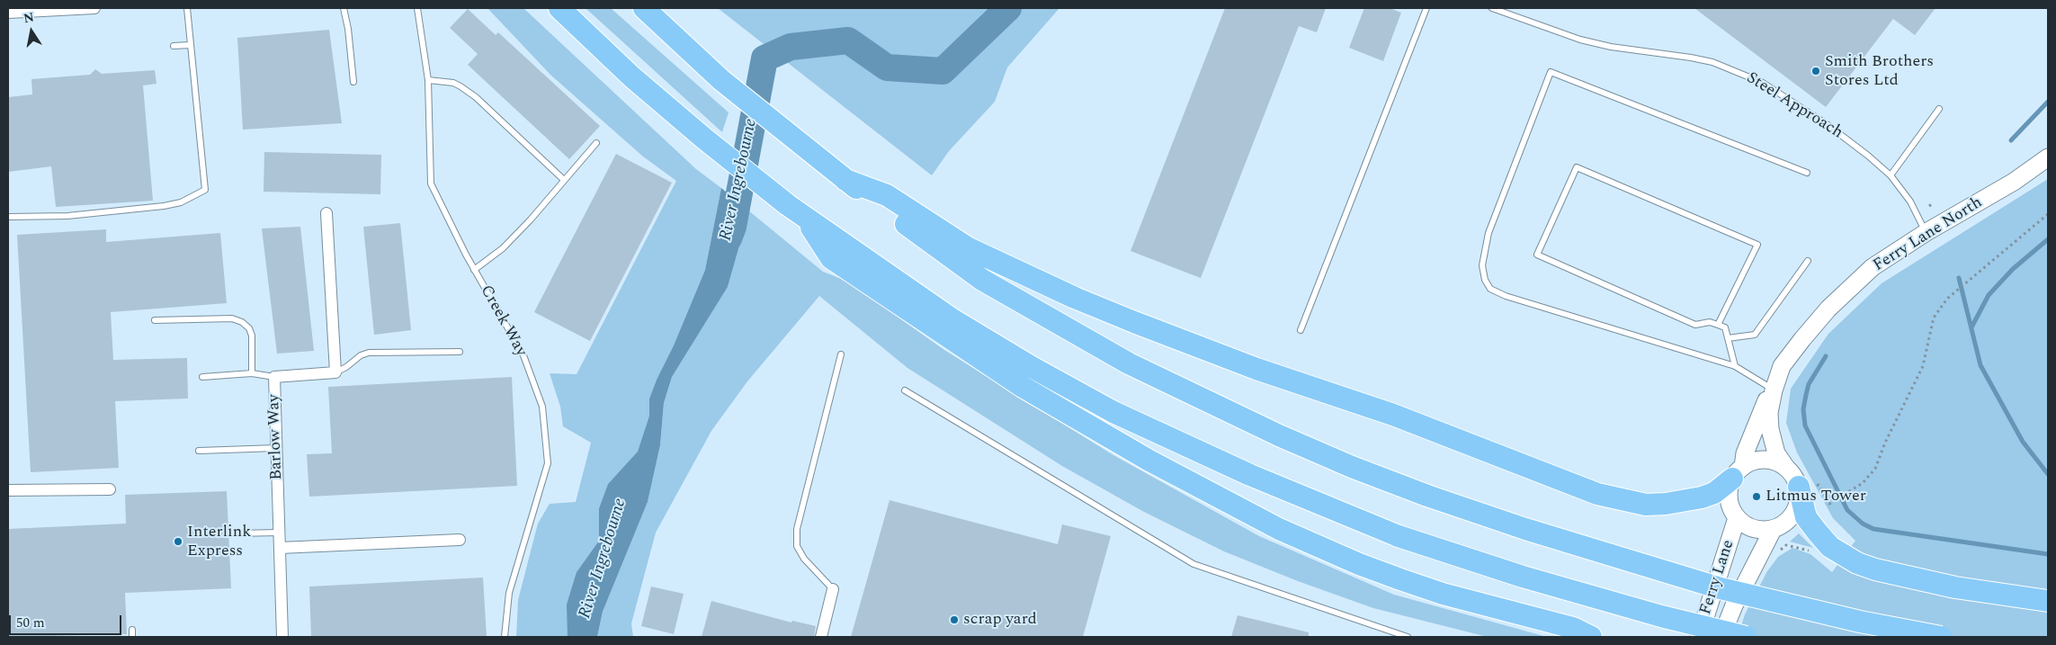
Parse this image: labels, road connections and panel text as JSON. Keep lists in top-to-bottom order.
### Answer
{
  "streets": {
    "street": ["Ferry Lane North", "Barlow Way", "Ferry Lane"],
    "lane": ["Steel Approach", "Creek Way"]
  },
  "crossings": [
    ["Steel Approach", "Ferry Lane North"],
    ["Ferry Lane North", "Ferry Lane"]
  ],
  "water": ["River Ingrebourne"],
  "places": [
    "Smith Brothers Stores Ltd",
    "Litmus Tower",
    "Interlink Express",
    "scrap yard"
  ],
  "scale_bar": "50 m",
  "north": "top"
}
